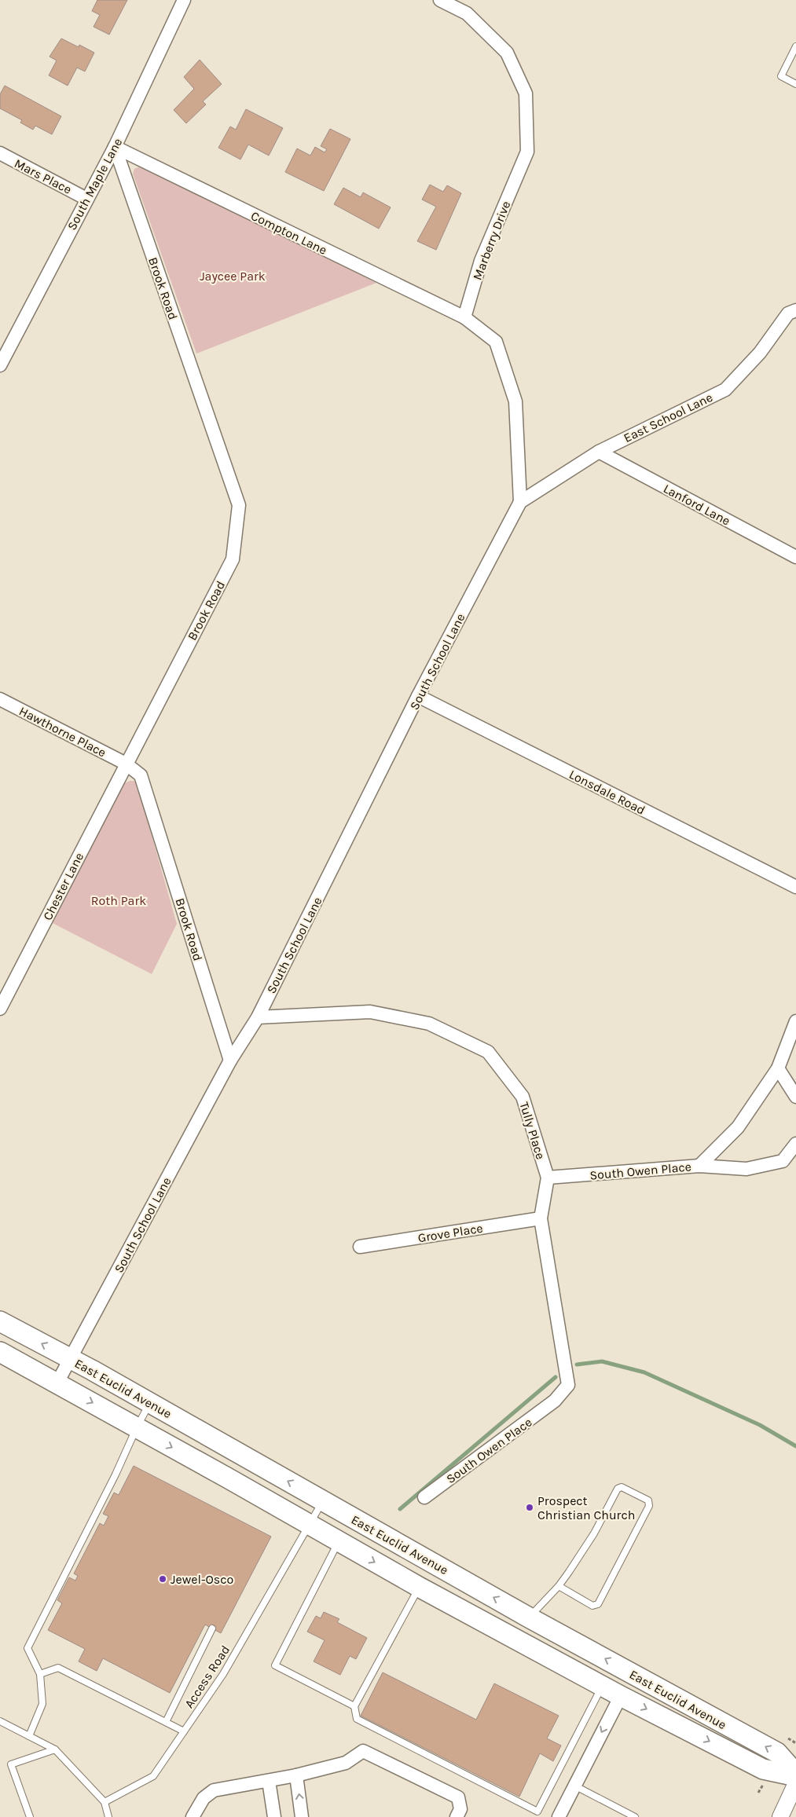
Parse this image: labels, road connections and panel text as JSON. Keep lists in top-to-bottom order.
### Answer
{
  "streets": {
    "main road": ["East Euclid Avenue"],
    "street": [
      "Mars Place",
      "South Maple Lane",
      "Compton Lane",
      "Marberry Drive",
      "Brook Road",
      "East School Lane",
      "Lanford Lane",
      "South School Lane",
      "Hawthorne Place",
      "Lonsdale Road",
      "Chester Lane",
      "Tully Place",
      "South Owen Place",
      "Grove Place"
    ],
    "lane": ["Access Road"]
  },
  "crossings": [
    ["Mars Place", "South Maple Lane"],
    ["South Maple Lane", "Compton Lane"],
    ["South Maple Lane", "Brook Road"],
    ["Compton Lane", "Marberry Drive"],
    ["Compton Lane", "Brook Road"],
    ["Brook Road", "South School Lane"],
    ["Brook Road", "Hawthorne Place"],
    ["Brook Road", "Chester Lane"],
    ["East School Lane", "Lanford Lane"],
    ["East School Lane", "South School Lane"],
    ["South School Lane", "Lonsdale Road"],
    ["South School Lane", "Tully Place"],
    ["South School Lane", "East Euclid Avenue"],
    ["Hawthorne Place", "Chester Lane"],
    ["Tully Place", "South Owen Place"],
    ["Tully Place", "Grove Place"],
    ["East Euclid Avenue", "Access Road"]
  ],
  "parks": ["Jaycee Park", "Roth Park"],
  "places": ["Prospect Christian Church", "Jewel-Osco"]
}
